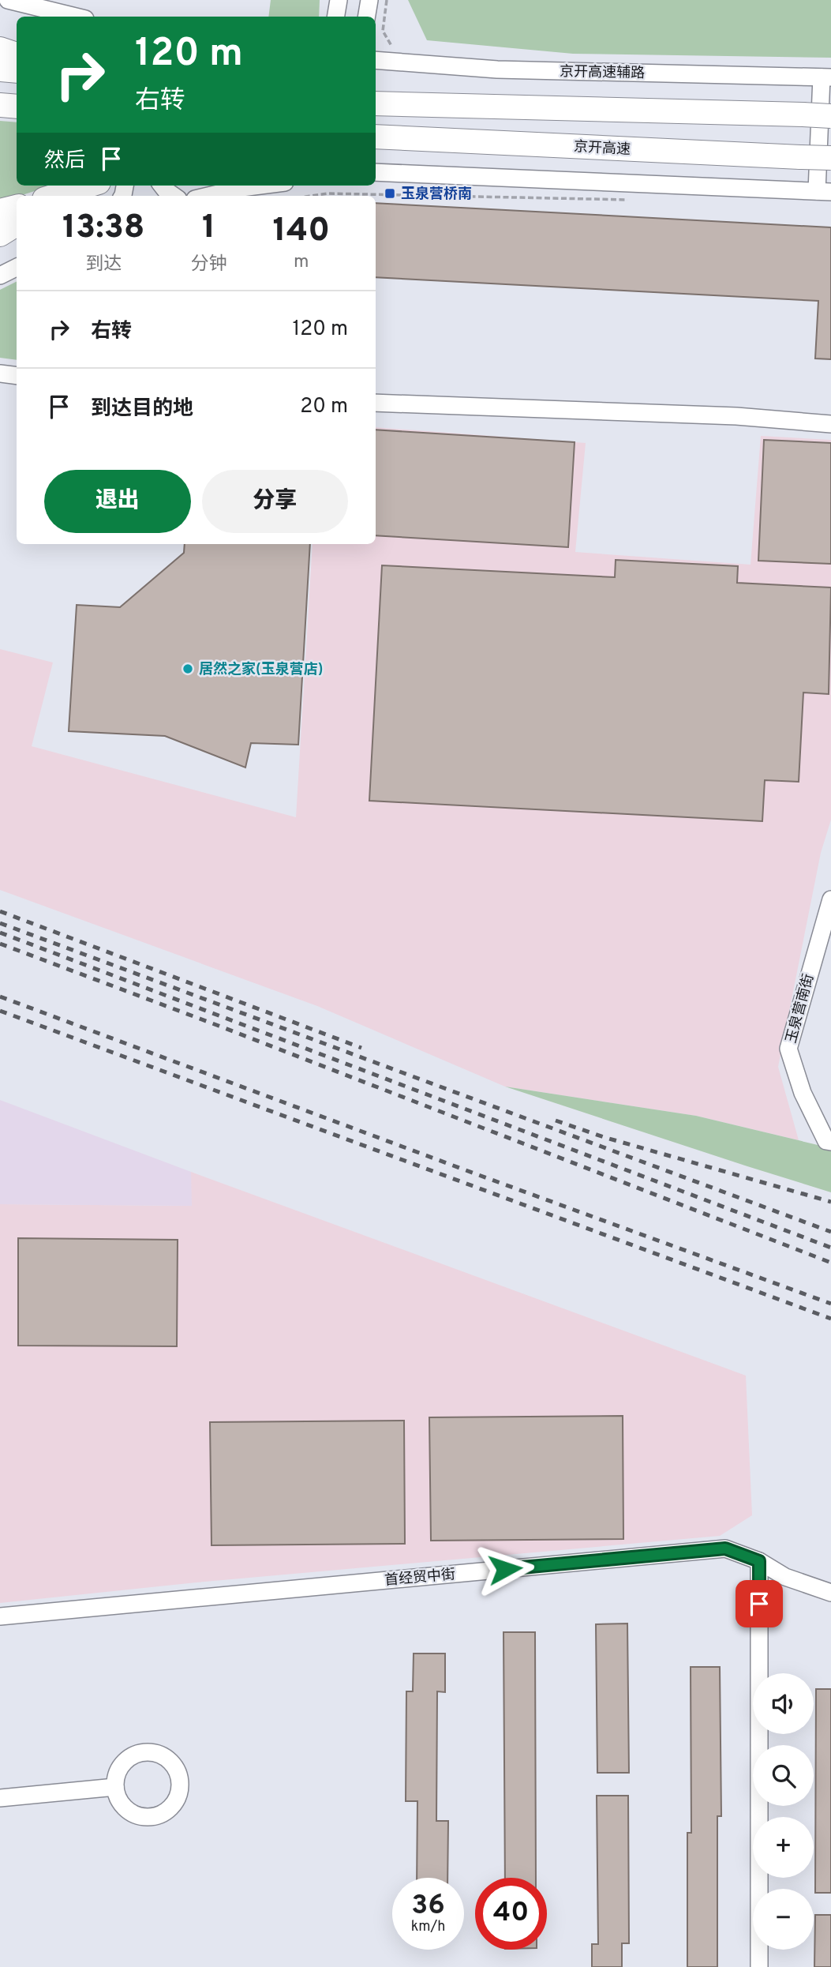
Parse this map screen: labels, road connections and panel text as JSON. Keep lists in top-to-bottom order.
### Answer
{
  "streets": {
    "highway": ["京开高速"],
    "street": ["京开高速辅路", "玉泉营南街", "首经贸中街"]
  },
  "places": {
    "transit": ["玉泉营桥南"],
    "other": ["居然之家(玉泉营店)"]
  },
  "page": {
    "turn": ["120 m", "右转"],
    "then": "然后",
    "eta": [
      "13:38",
      "到达",
      "1",
      "分钟",
      "140",
      "m"
    ],
    "list": [
      {
        "name": "右转",
        "value": "120 m"
      },
      {
        "name": "到达目的地",
        "value": "20 m"
      }
    ],
    "buttons": ["退出", "分享"],
    "map_buttons": ["+", "−"],
    "speed": "36 km/h",
    "limit": "40"
  }
}
